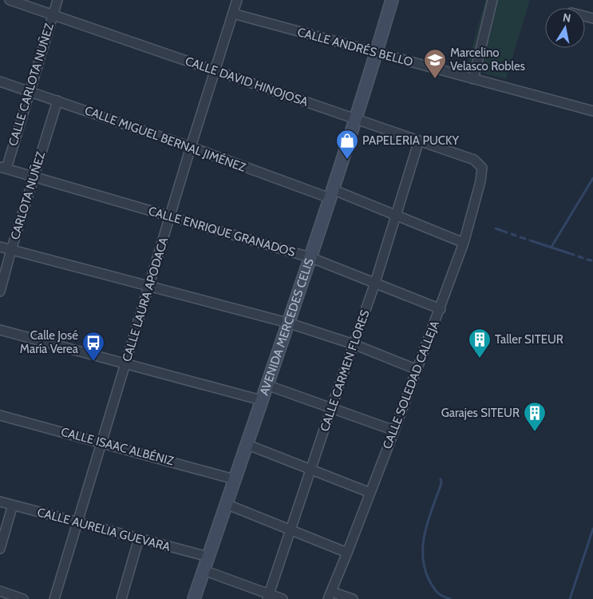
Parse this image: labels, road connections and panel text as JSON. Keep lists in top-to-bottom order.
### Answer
{
  "streets": {
    "main road": ["AVENIDA MERCEDES CELIS"],
    "street": [
      "CALLE ANDRÉS BELLO",
      "CALLE DAVID HINOJOSA",
      "CALLE CARLOTA NUÑEZ",
      "CALLE MIGUEL BERNAL JIMÉNEZ",
      "CARLOTA NUÑEZ",
      "CALLE ENRIQUE GRANADOS",
      "CALLE LAURA APODACA",
      "CALLE CARMEN FLORES",
      "CALLE SOLEDAD CALLEJA",
      "CALLE ISAAC ALBÉNIZ",
      "CALLE AURELIA GUEVARA"
    ]
  },
  "crossings": [
    ["CALLE ANDRÉS BELLO", "CALLE LAURA APODACA"],
    ["CALLE ANDRÉS BELLO", "AVENIDA MERCEDES CELIS"],
    ["CALLE DAVID HINOJOSA", "CALLE CARLOTA NUÑEZ"],
    ["CALLE DAVID HINOJOSA", "CALLE LAURA APODACA"],
    ["CALLE DAVID HINOJOSA", "AVENIDA MERCEDES CELIS"],
    ["CALLE DAVID HINOJOSA", "CALLE CARMEN FLORES"],
    ["CALLE DAVID HINOJOSA", "CALLE SOLEDAD CALLEJA"],
    ["CALLE CARLOTA NUÑEZ", "CALLE MIGUEL BERNAL JIMÉNEZ"],
    ["CALLE CARLOTA NUÑEZ", "CALLE ENRIQUE GRANADOS"],
    ["CALLE MIGUEL BERNAL JIMÉNEZ", "CARLOTA NUÑEZ"],
    ["CALLE MIGUEL BERNAL JIMÉNEZ", "CALLE LAURA APODACA"],
    ["CALLE MIGUEL BERNAL JIMÉNEZ", "AVENIDA MERCEDES CELIS"],
    ["CALLE MIGUEL BERNAL JIMÉNEZ", "CALLE CARMEN FLORES"],
    ["CALLE MIGUEL BERNAL JIMÉNEZ", "CALLE SOLEDAD CALLEJA"],
    ["CARLOTA NUÑEZ", "CALLE ENRIQUE GRANADOS"],
    ["CALLE ENRIQUE GRANADOS", "CALLE LAURA APODACA"],
    ["CALLE ENRIQUE GRANADOS", "AVENIDA MERCEDES CELIS"],
    ["CALLE ENRIQUE GRANADOS", "CALLE CARMEN FLORES"],
    ["CALLE ENRIQUE GRANADOS", "CALLE SOLEDAD CALLEJA"],
    ["CALLE LAURA APODACA", "CALLE ISAAC ALBÉNIZ"],
    ["CALLE LAURA APODACA", "CALLE AURELIA GUEVARA"],
    ["AVENIDA MERCEDES CELIS", "CALLE ISAAC ALBÉNIZ"],
    ["AVENIDA MERCEDES CELIS", "CALLE AURELIA GUEVARA"]
  ],
  "places": {
    "school or university": ["Marcelino Velasco Robles"],
    "shop": ["PAPELERIA PUCKY"],
    "building": ["Taller SITEUR", "Garajes SITEUR"],
    "bus stop": ["Calle José María Verea"]
  },
  "north": "top"
}
